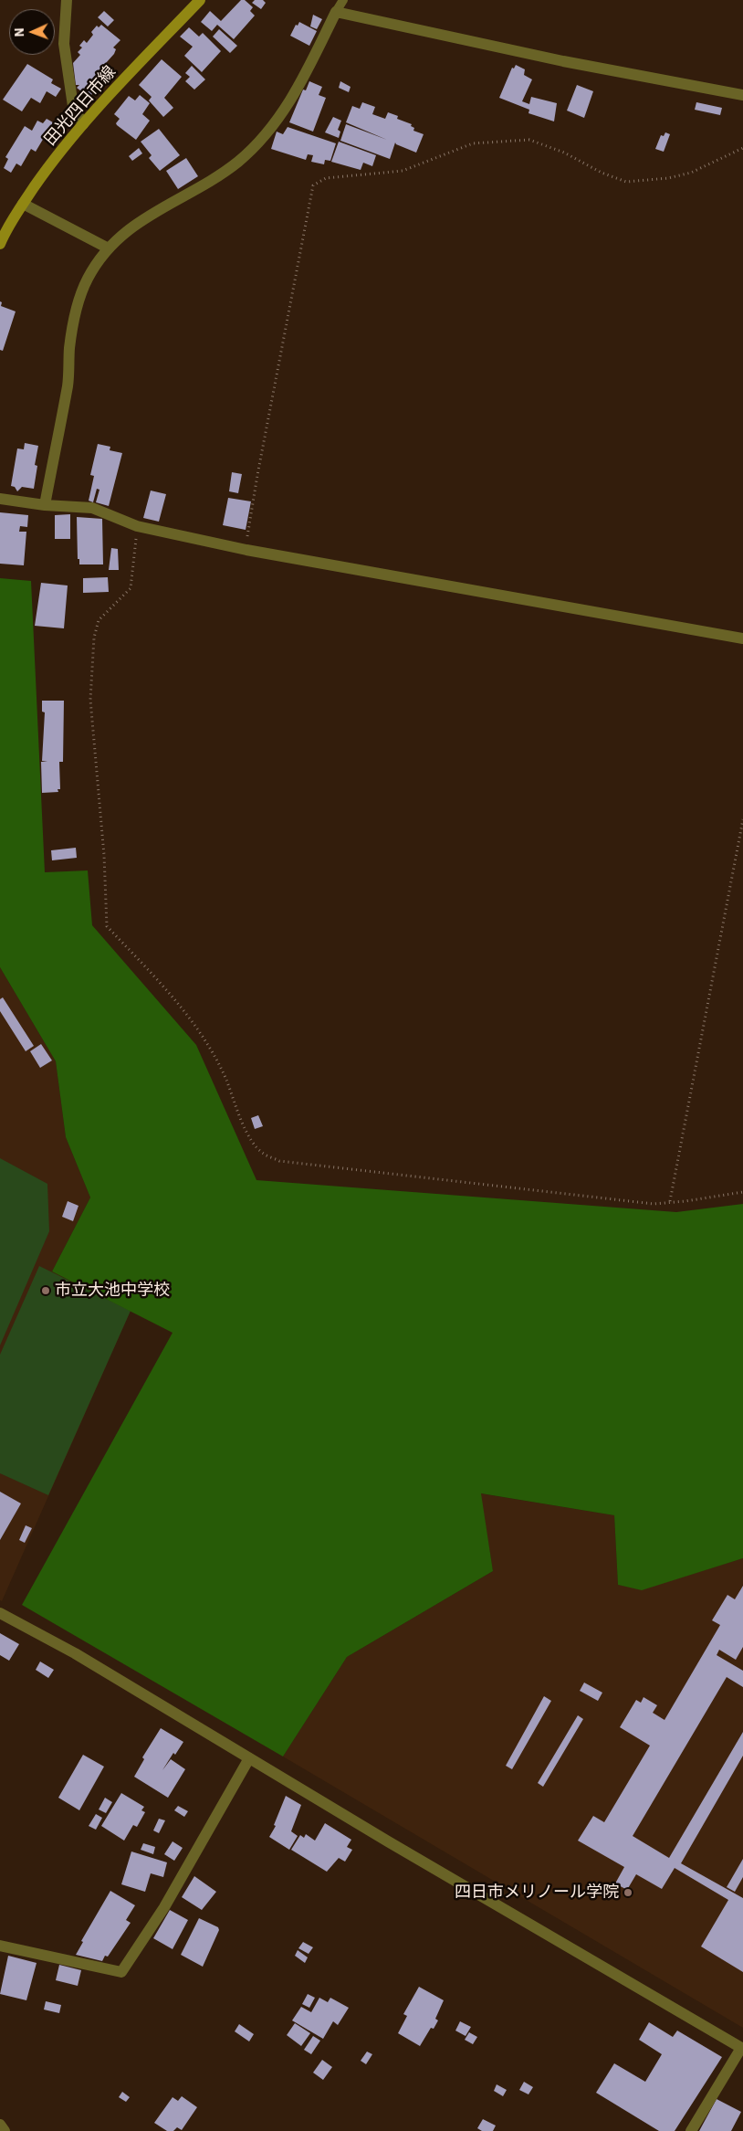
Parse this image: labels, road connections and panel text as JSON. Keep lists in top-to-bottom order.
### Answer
{
  "streets": {
    "main road": ["田光四日市線"]
  },
  "places": ["市立大池中学校", "四日市メリノール学院"],
  "north": "left"
}
